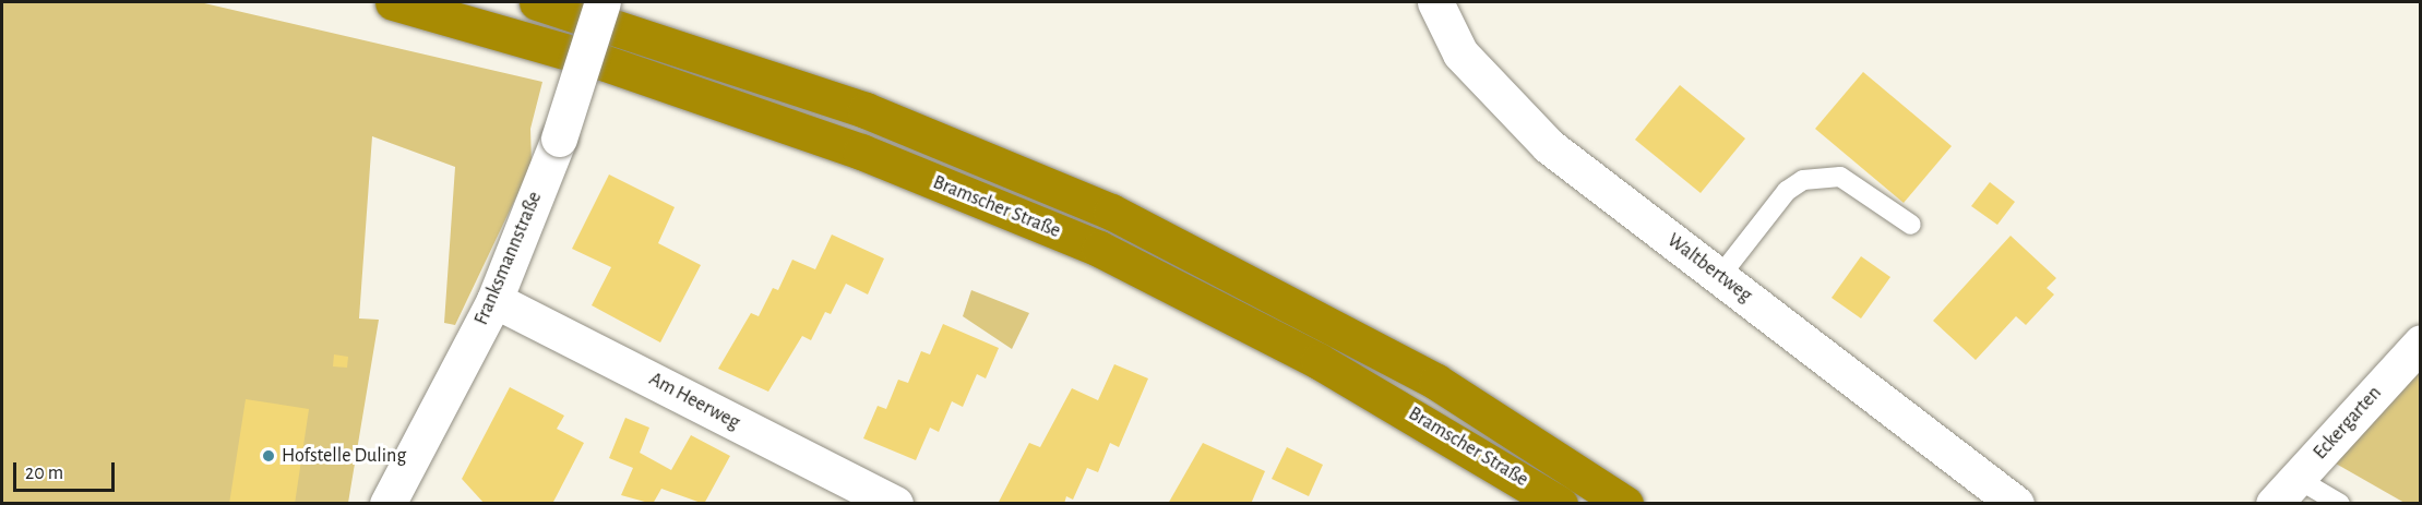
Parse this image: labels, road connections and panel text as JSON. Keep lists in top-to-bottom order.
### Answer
{
  "streets": {
    "highway": ["Bramscher Straße"],
    "street": [
      "Franksmannstraße",
      "Waltbertweg",
      "Am Heerweg",
      "Eckergarten"
    ]
  },
  "crossings": [
    ["Franksmannstraße", "Am Heerweg"]
  ],
  "places": ["Hofstelle Duling"],
  "scale_bar": "20 m"
}
